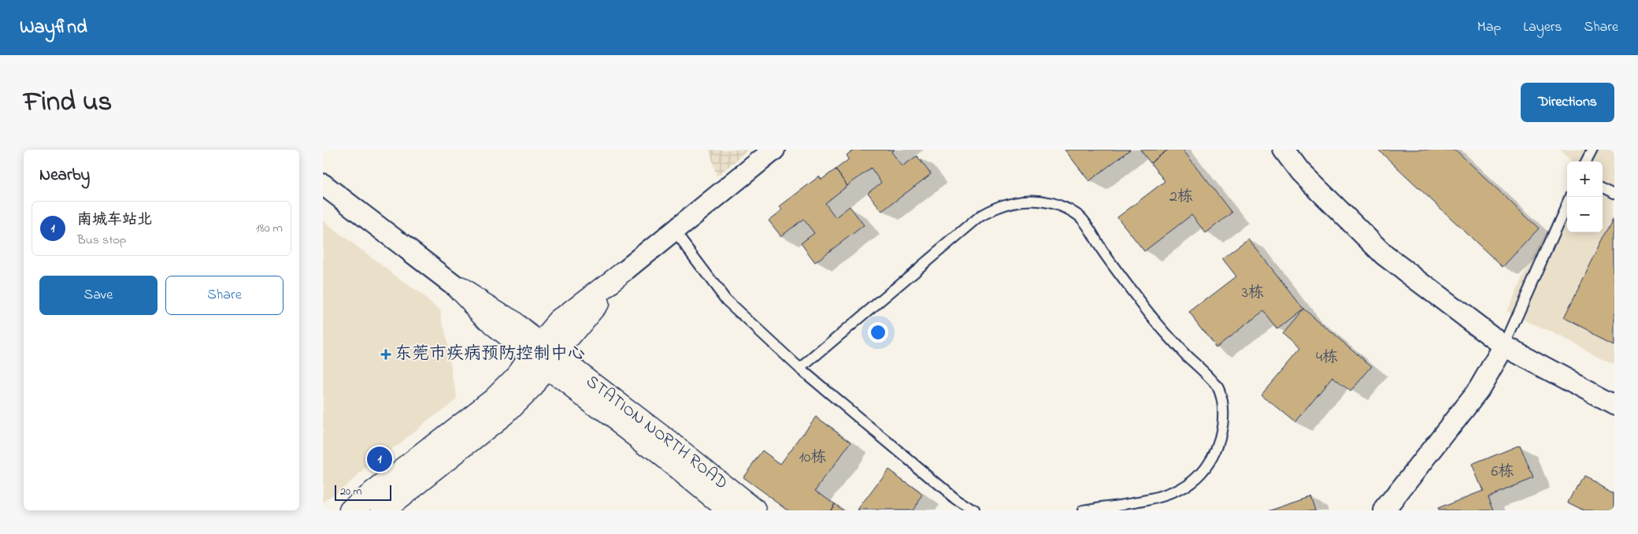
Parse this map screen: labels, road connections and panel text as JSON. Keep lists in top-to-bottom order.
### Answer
{
  "streets": {
    "street": ["STATION NORTH ROAD"]
  },
  "places": {
    "health": ["东莞市疾病预防控制中心"]
  },
  "house_numbers": [
    "2栋",
    "3栋",
    "4栋",
    "10栋",
    "6栋"
  ],
  "scale_bar": "20 m",
  "page": {
    "header": "Wayfind",
    "nav": ["Map", "Layers", "Share"],
    "title": "Find us",
    "buttons": [
      "Directions",
      ["Save", "Share"]
    ],
    "heading": "Nearby",
    "map_buttons": ["+", "−"],
    "list": [
      {
        "mark": "1",
        "name": "南城车站北",
        "note": "Bus stop",
        "value": "180 m"
      }
    ],
    "pins": "1",
    "scale": "20 m"
  }
}
